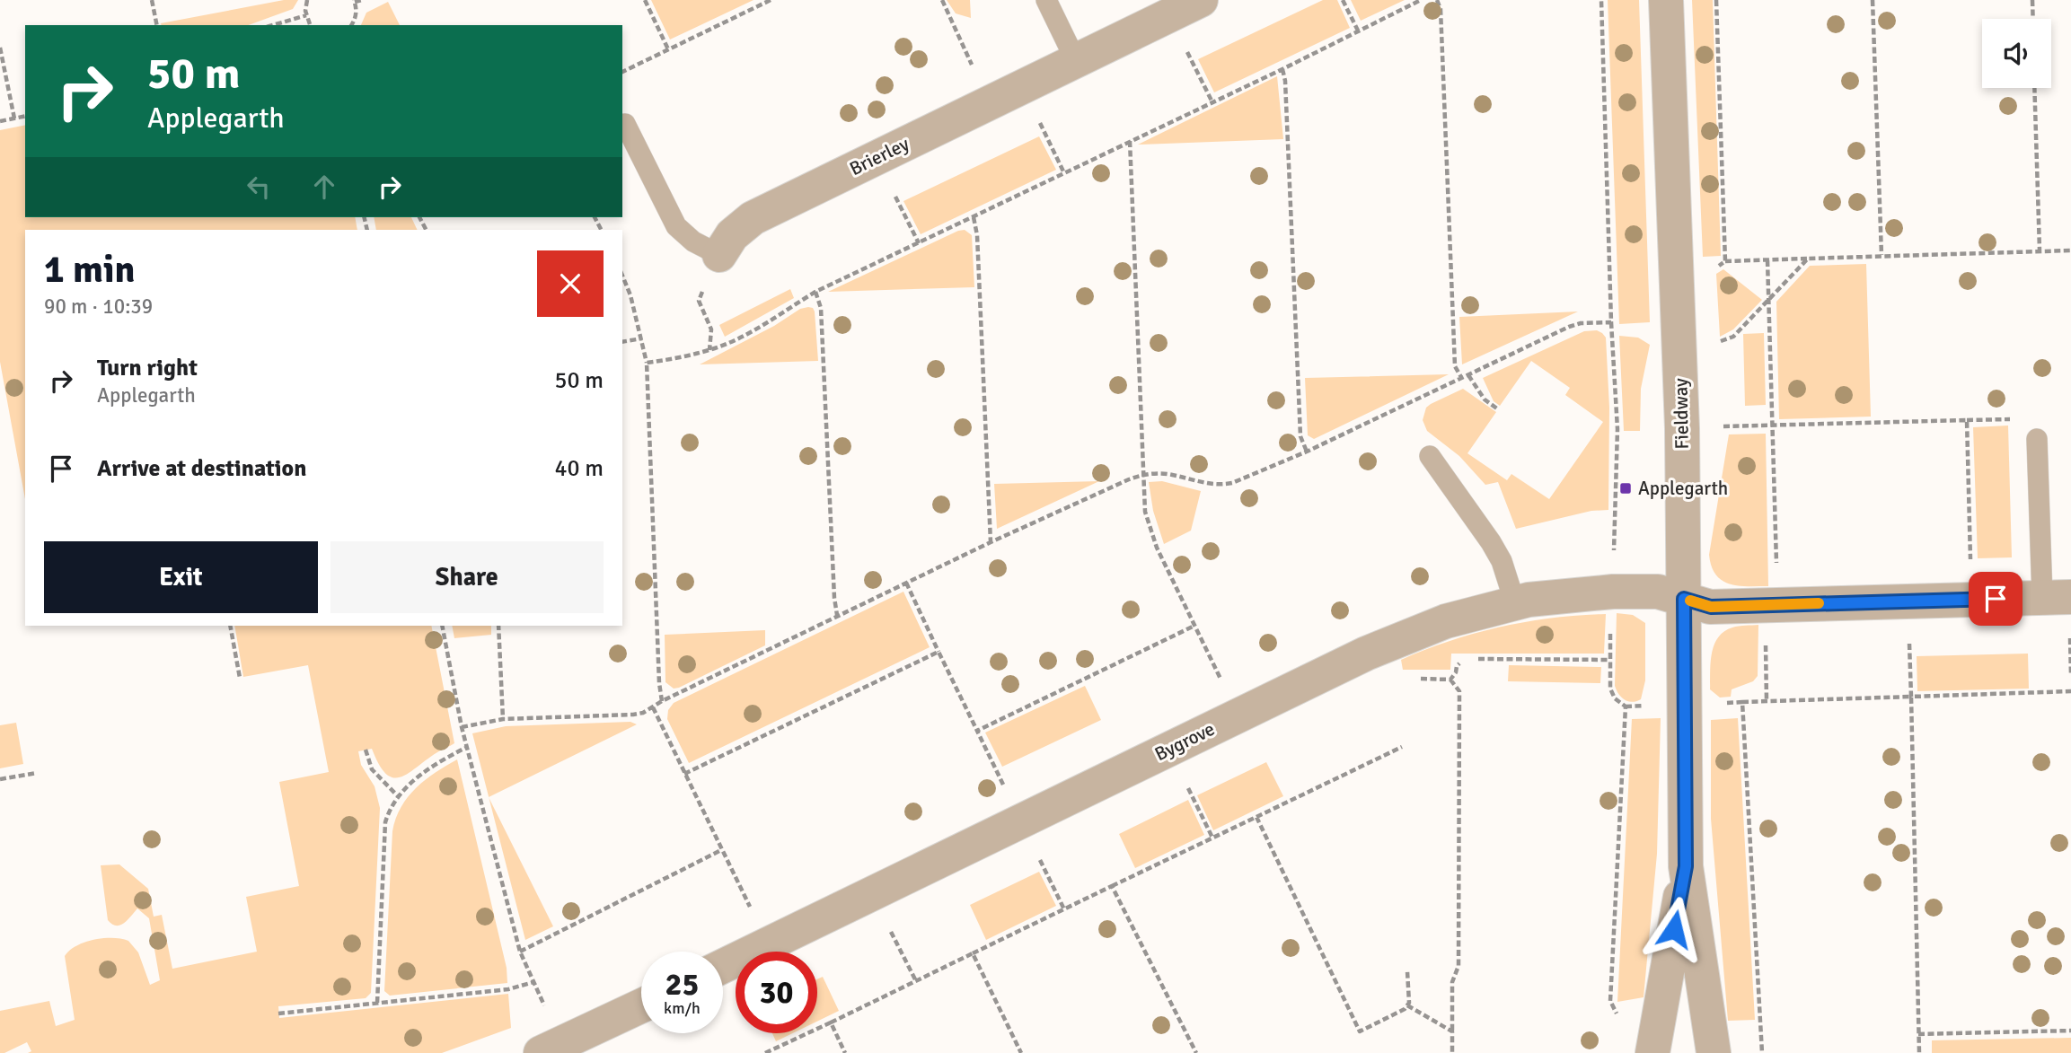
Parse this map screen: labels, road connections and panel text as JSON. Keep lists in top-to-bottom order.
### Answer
{
  "streets": {
    "street": ["Brierley", "Fieldway", "Bygrove"]
  },
  "crossings": [
    ["Fieldway", "Bygrove"]
  ],
  "places": {
    "transit": ["Applegarth"]
  },
  "page": {
    "turn": ["50 m", "Applegarth"],
    "heading": ["1 min", "90 m · 10:39"],
    "list": [
      {
        "name": "Turn right",
        "note": "Applegarth",
        "value": "50 m"
      },
      {
        "name": "Arrive at destination",
        "value": "40 m"
      }
    ],
    "buttons": ["Exit", "Share"],
    "speed": "25 km/h",
    "limit": "30"
  }
}
